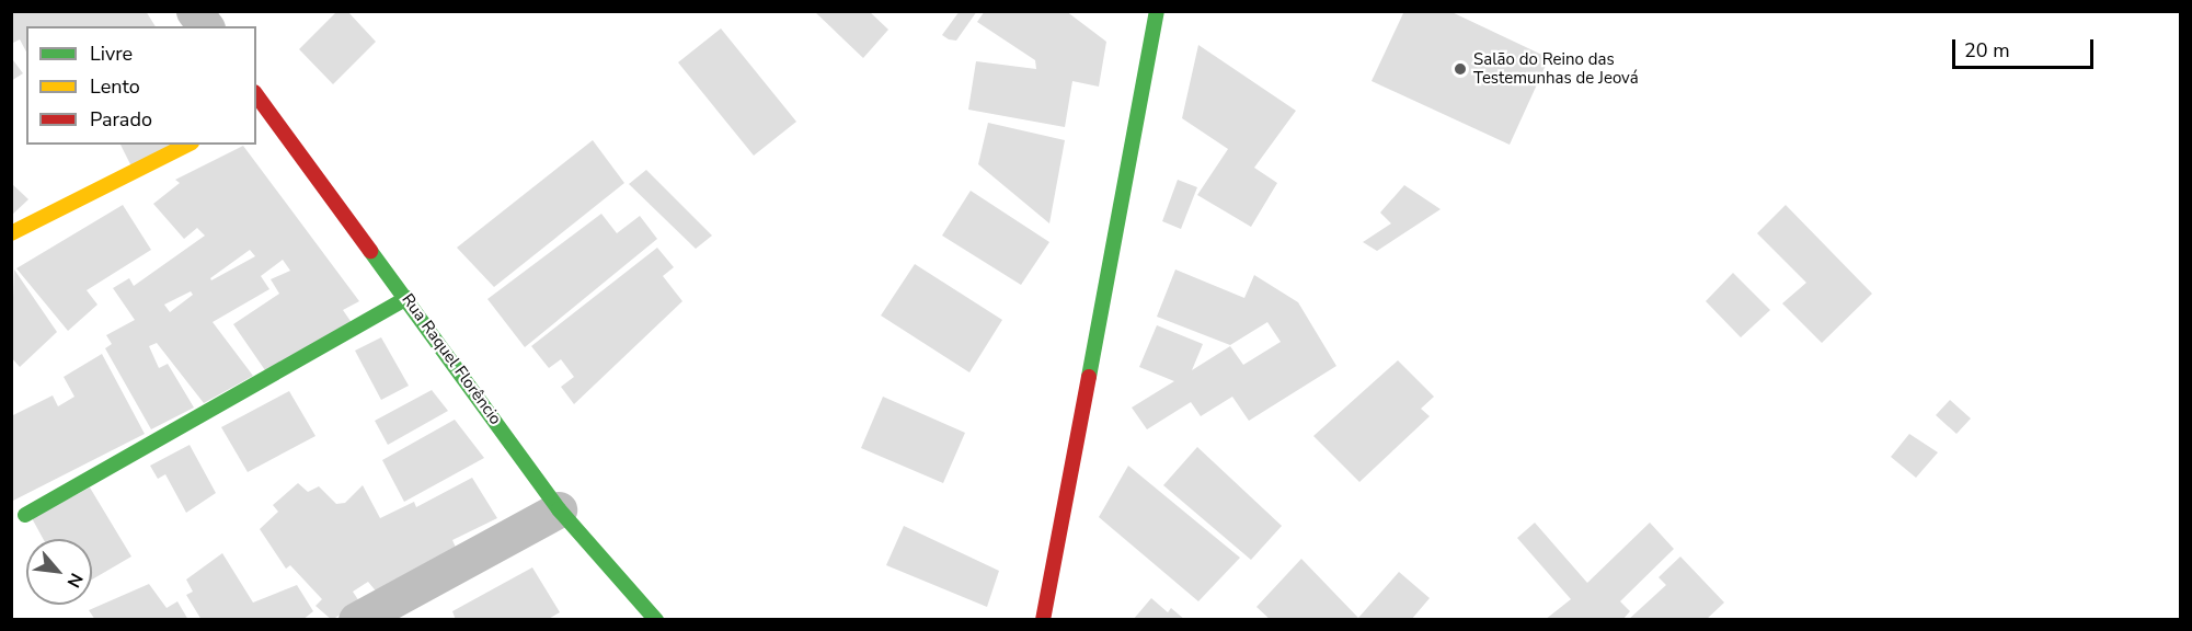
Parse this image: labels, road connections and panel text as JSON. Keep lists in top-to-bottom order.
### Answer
{
  "streets": {
    "street": ["Rua Raquel Florêncio"]
  },
  "places": ["Salão do Reino das Testemunhas de Jeová"],
  "legend": ["Livre", "Lento", "Parado"],
  "scale_bar": "20 m",
  "north": "bottom right"
}
